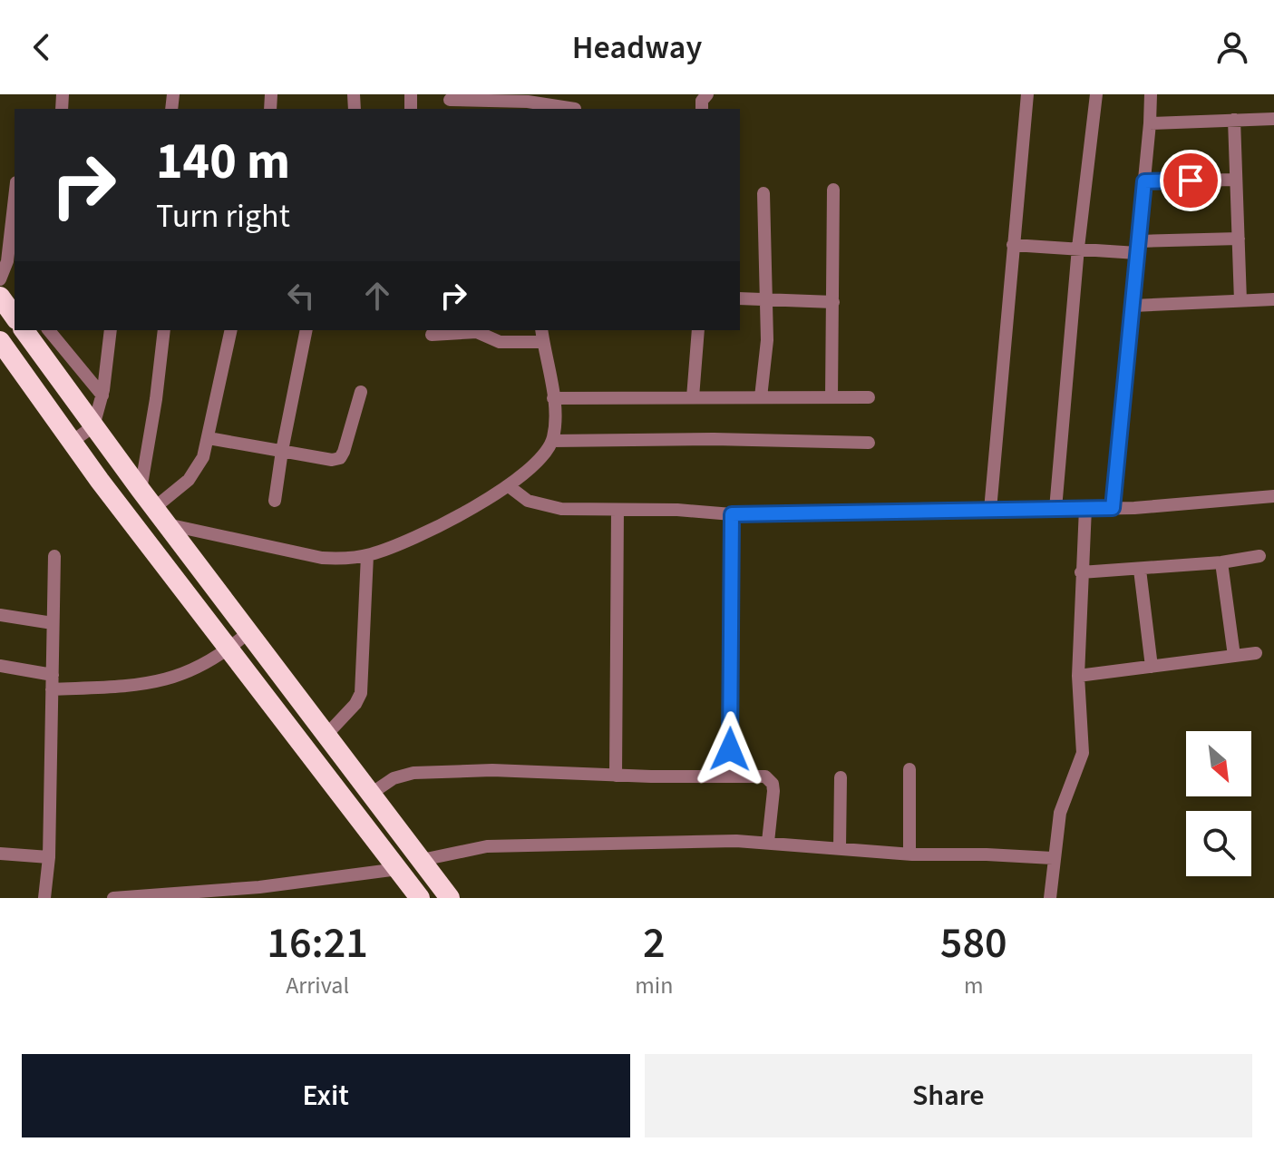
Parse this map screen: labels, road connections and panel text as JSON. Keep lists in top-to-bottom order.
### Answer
{
  "north": "bottom right",
  "page": {
    "header": "Headway",
    "turn": ["140 m", "Turn right"],
    "eta": [
      "16:21",
      "Arrival",
      "2",
      "min",
      "580",
      "m"
    ],
    "buttons": ["Exit", "Share"]
  }
}
